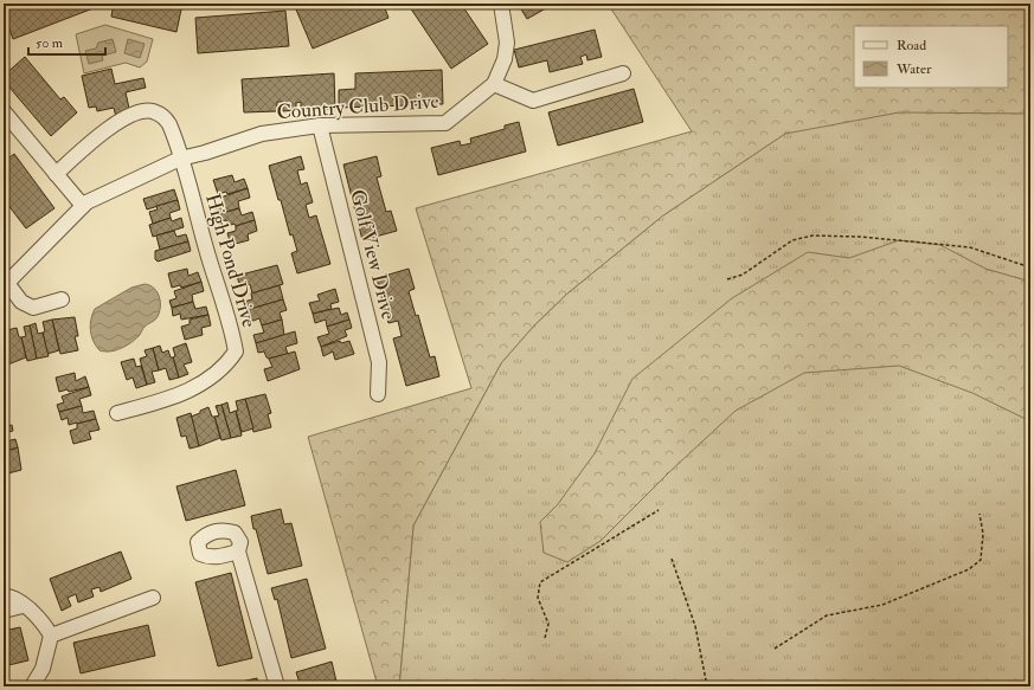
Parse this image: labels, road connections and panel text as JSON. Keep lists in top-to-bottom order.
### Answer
{
  "streets": {
    "street": ["Country Club Drive", "Golf View Drive", "High Pond Drive"]
  },
  "crossings": [
    ["Country Club Drive", "Golf View Drive"],
    ["Country Club Drive", "High Pond Drive"]
  ],
  "legend": ["Road", "Water"],
  "scale_bar": "50 m"
}
